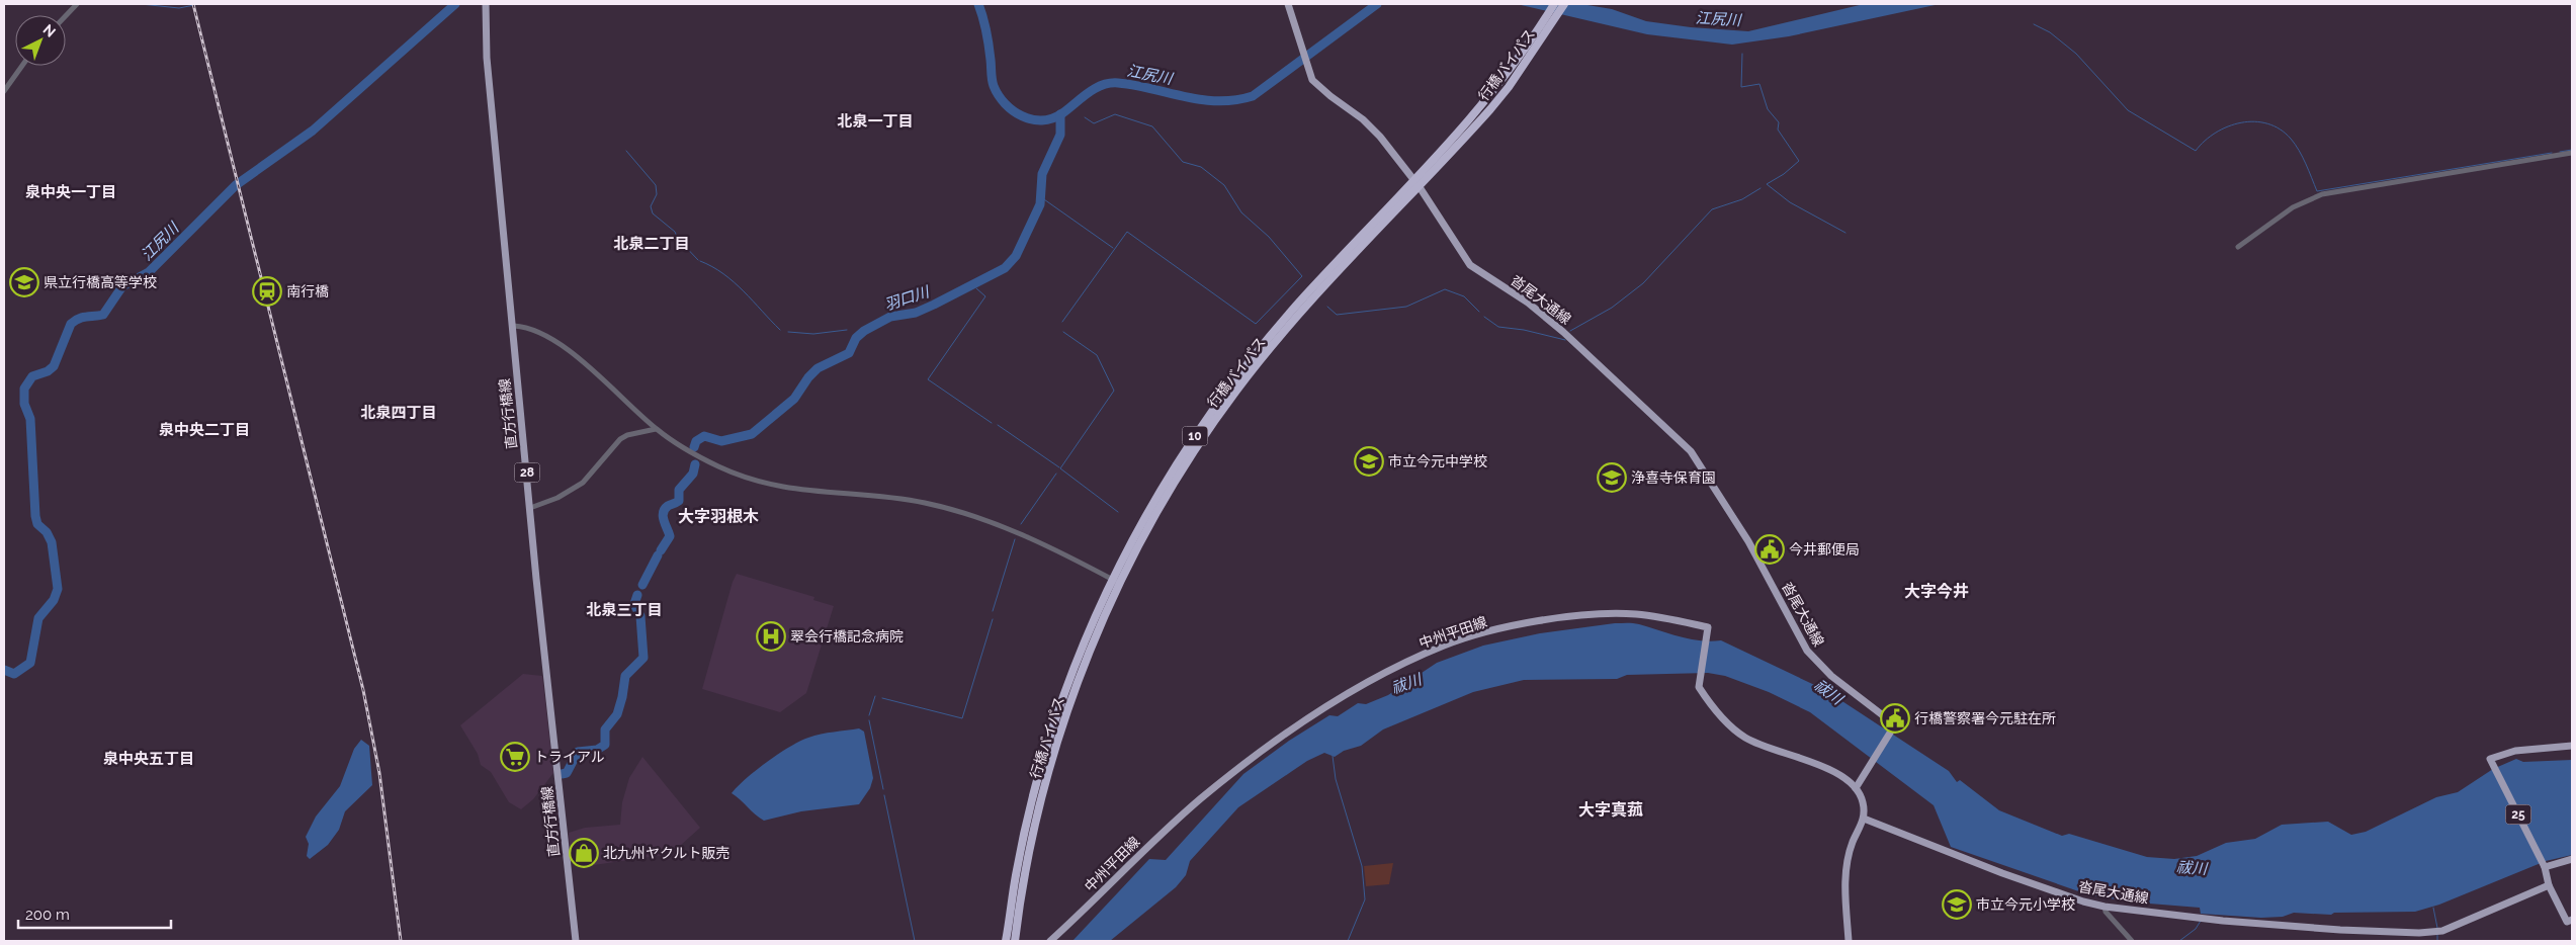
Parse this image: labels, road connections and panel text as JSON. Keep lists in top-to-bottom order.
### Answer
{
  "streets": {
    "highway": ["行橋バイパス", "10"],
    "main road": [
      "沓尾大通線",
      "直方行橋線",
      "28",
      "中州平田線",
      "25"
    ]
  },
  "crossings": [
    ["行橋バイパス", "沓尾大通線"],
    ["沓尾大通線", "中州平田線"],
    ["沓尾大通線", "25"]
  ],
  "districts": [
    "北泉一丁目",
    "泉中央一丁目",
    "北泉二丁目",
    "北泉四丁目",
    "泉中央二丁目",
    "大字羽根木",
    "大字今井",
    "北泉三丁目",
    "泉中央五丁目",
    "大字真菰"
  ],
  "water": ["江尻川", "羽口川", "祓川"],
  "places": {
    "school or university": [
      "県立行橋高等学校",
      "市立今元中学校",
      "浄喜寺保育園",
      "市立今元小学校"
    ],
    "station": ["南行橋"],
    "public building": ["今井郵便局", "行橋警察署今元駐在所"],
    "hospital": ["翠会行橋記念病院"],
    "supermarket": ["トライアル"],
    "shop": ["北九州ヤクルト販売"]
  },
  "scale_bar": "200 m",
  "north": "top right"
}
